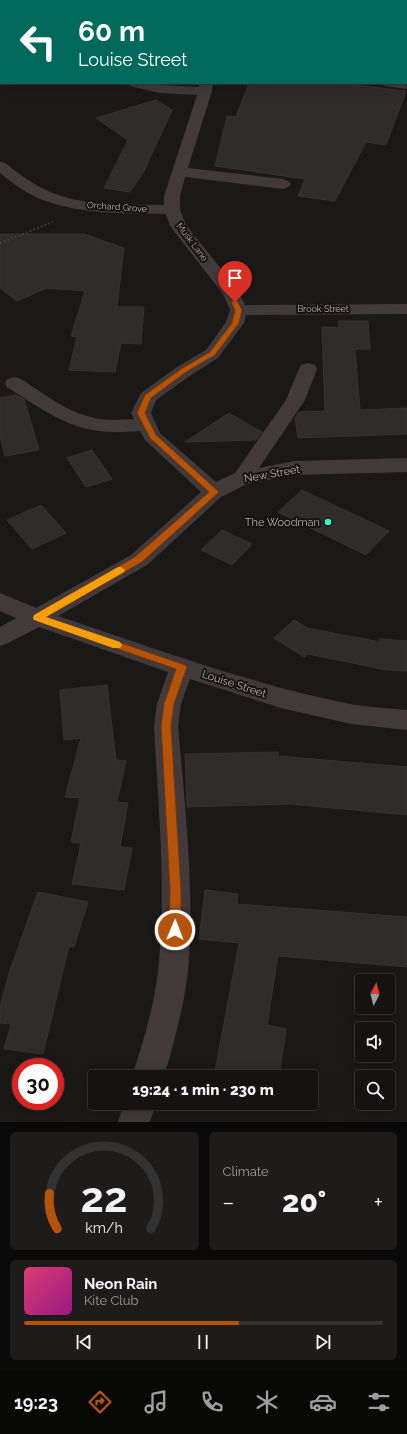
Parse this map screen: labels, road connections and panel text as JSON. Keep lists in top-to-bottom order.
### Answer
{
  "streets": {
    "street": [
      "Orchard Grove",
      "Musk Lane",
      "Brook Street",
      "New Street",
      "Louise Street"
    ]
  },
  "crossings": [
    ["Orchard Grove", "Musk Lane"],
    ["Musk Lane", "Brook Street"],
    ["New Street", "Louise Street"]
  ],
  "places": ["The Woodman"],
  "north": "top",
  "page": {
    "turn": ["60 m", "Louise Street"],
    "limit": "30",
    "trip": "19:24 · 1 min · 230 m",
    "tile": "Climate",
    "heat": ["−", "20°", "+"],
    "song": ["Neon Rain", "Kite Club"],
    "tabs": "19:23",
    "gauge": ["22", "km/h"]
  }
}
